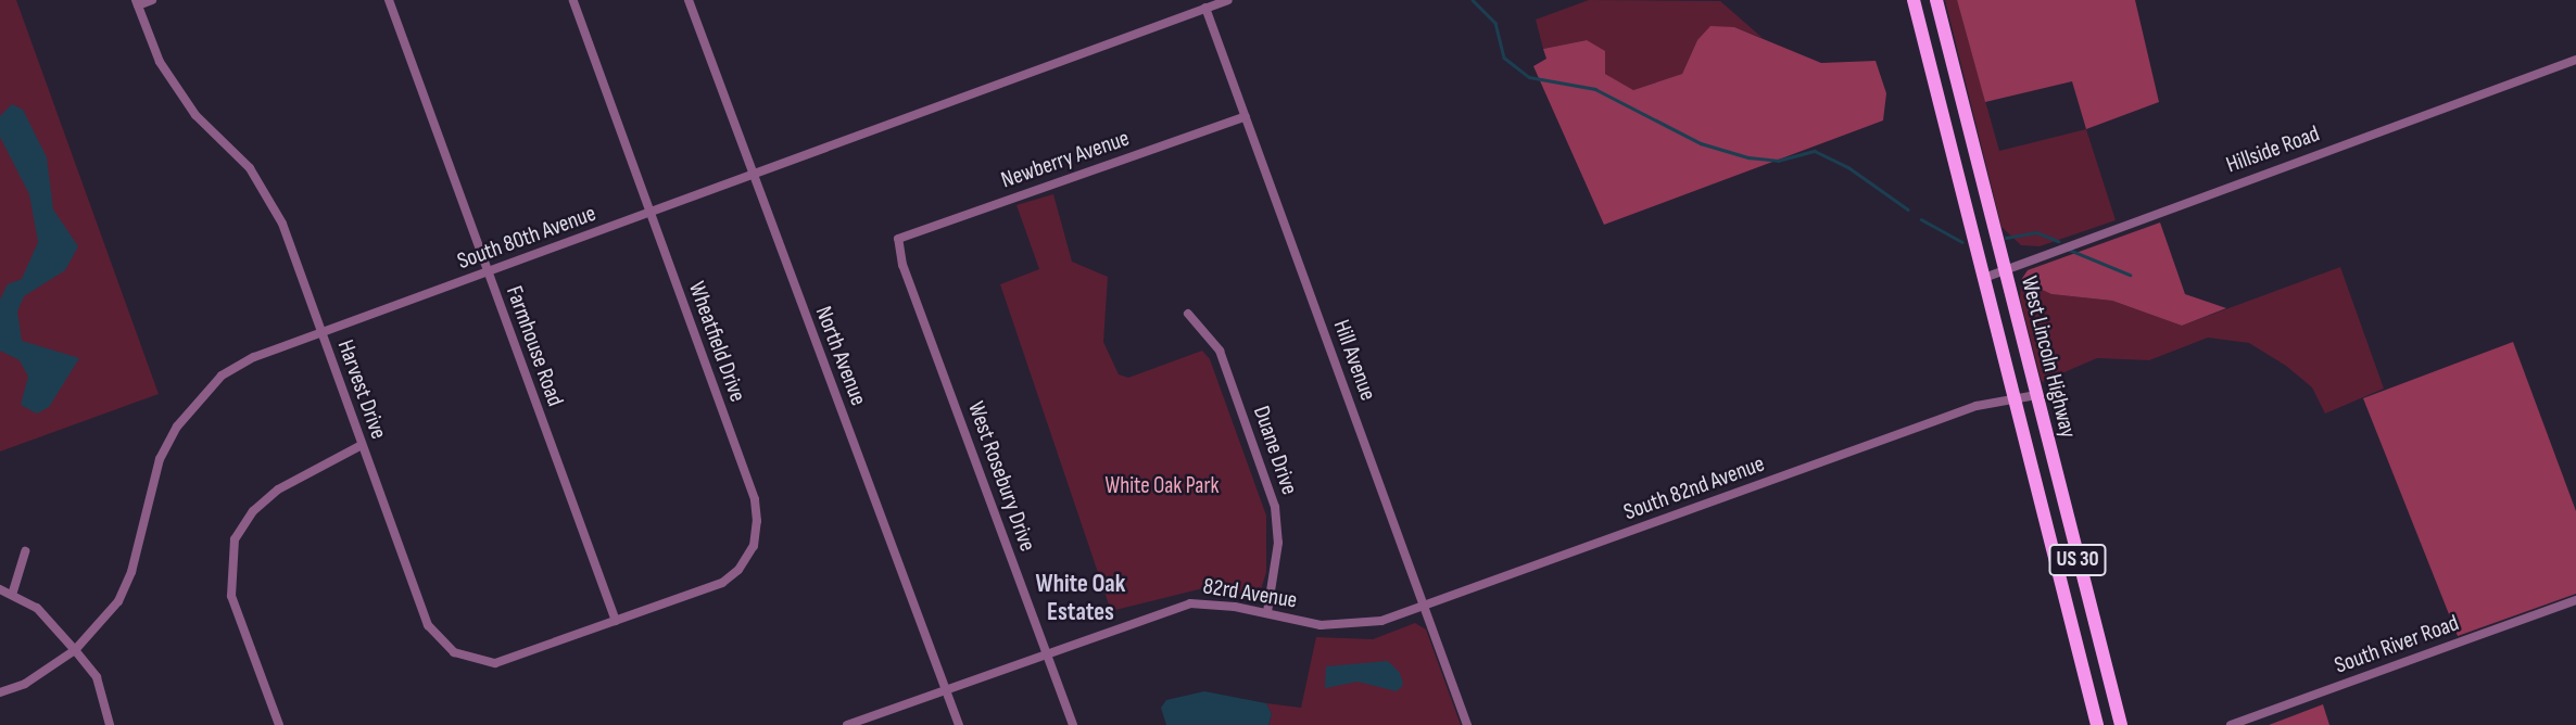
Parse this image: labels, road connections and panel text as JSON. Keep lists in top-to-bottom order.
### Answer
{
  "streets": {
    "main road": ["West Lincoln Highway", "US 30"],
    "street": [
      "Hillside Road",
      "Newberry Avenue",
      "South 80th Avenue",
      "Wheatfield Drive",
      "Farmhouse Road",
      "North Avenue",
      "Hill Avenue",
      "Harvest Drive",
      "Duane Drive",
      "West Rosebury Drive",
      "South 82nd Avenue",
      "82rd Avenue",
      "South River Road"
    ]
  },
  "crossings": [
    ["Hillside Road", "West Lincoln Highway"],
    ["Newberry Avenue", "Hill Avenue"],
    ["Newberry Avenue", "West Rosebury Drive"],
    ["South 80th Avenue", "Wheatfield Drive"],
    ["South 80th Avenue", "Farmhouse Road"],
    ["South 80th Avenue", "North Avenue"],
    ["South 80th Avenue", "Hill Avenue"],
    ["South 80th Avenue", "Harvest Drive"],
    ["Wheatfield Drive", "Farmhouse Road"],
    ["Wheatfield Drive", "Harvest Drive"],
    ["Farmhouse Road", "Harvest Drive"],
    ["North Avenue", "82rd Avenue"],
    ["West Lincoln Highway", "South 82nd Avenue"],
    ["Hill Avenue", "South 82nd Avenue"],
    ["Hill Avenue", "82rd Avenue"],
    ["Duane Drive", "82rd Avenue"],
    ["West Rosebury Drive", "82rd Avenue"],
    ["South 82nd Avenue", "82rd Avenue"]
  ],
  "districts": ["White Oak Estates"],
  "parks": ["White Oak Park"]
}
